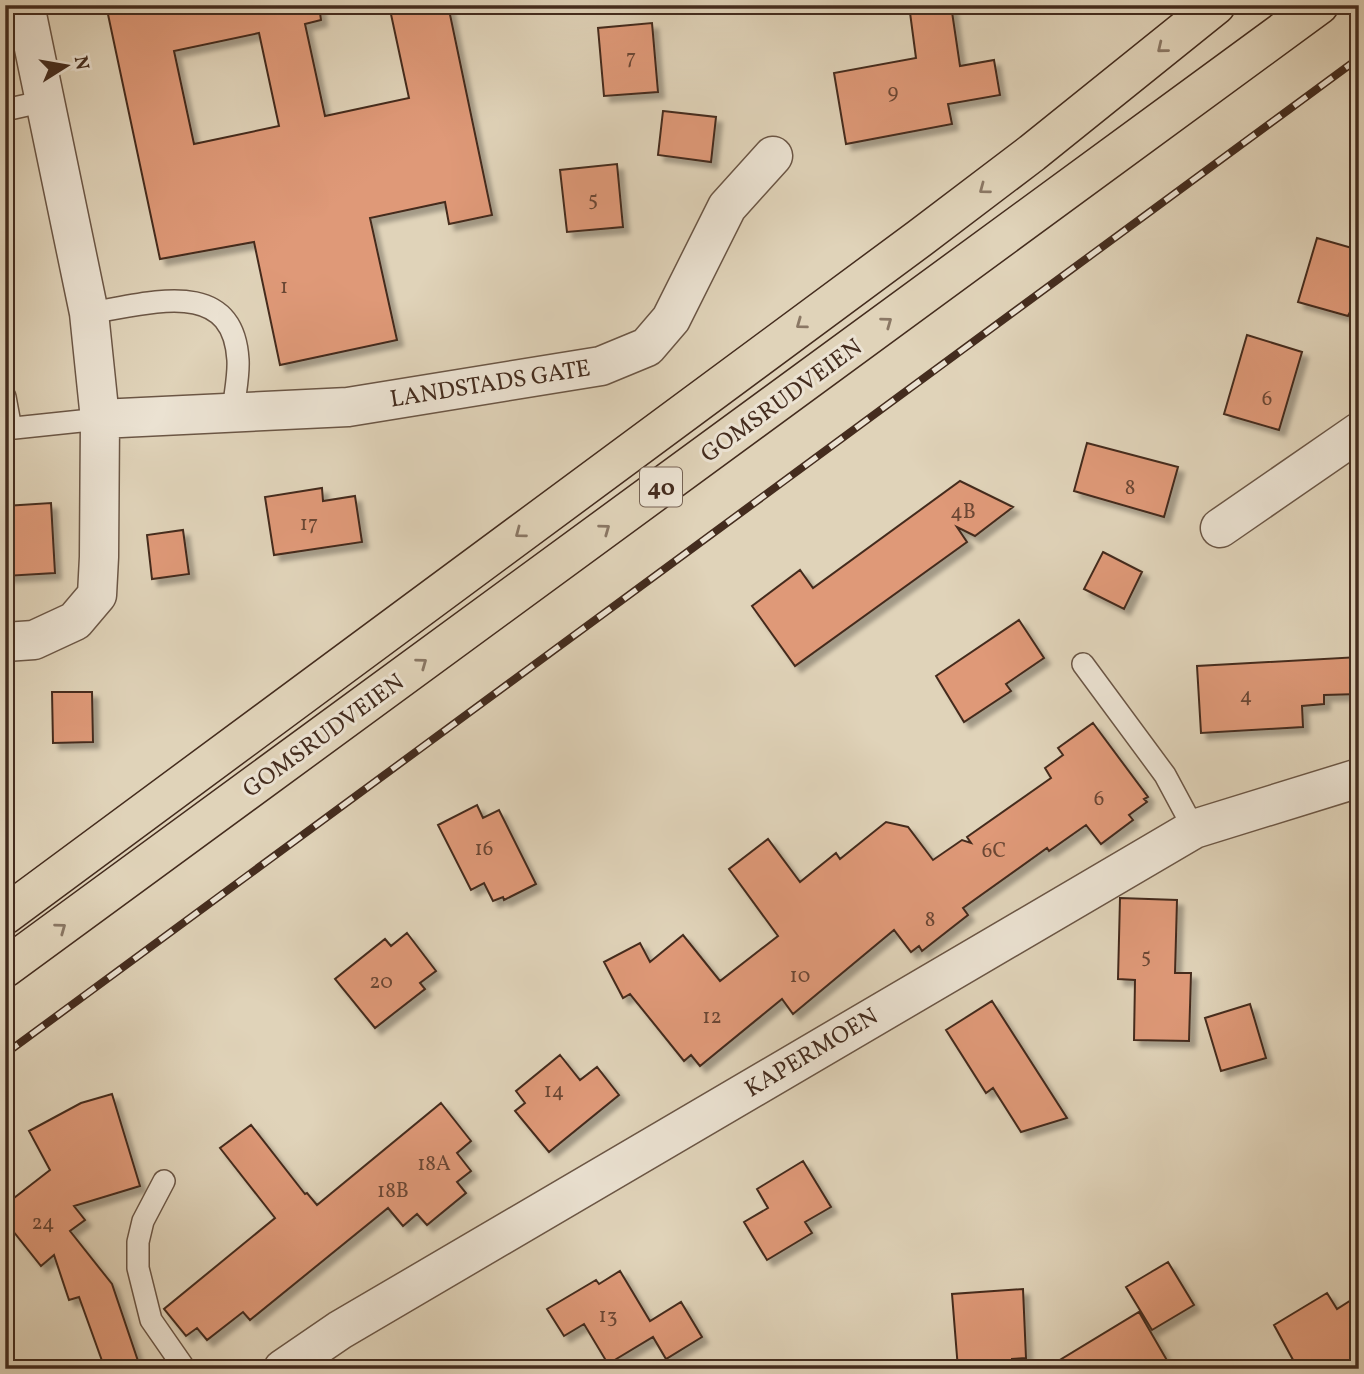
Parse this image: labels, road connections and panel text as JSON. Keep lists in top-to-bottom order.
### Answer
{
  "streets": {
    "main road": ["GOMSRUDVEIEN", "40"],
    "street": ["LANDSTADS GATE", "KAPERMOEN"]
  },
  "house_numbers": [
    "7",
    "9",
    "5",
    "1",
    "6",
    "8",
    "4B",
    "17",
    "4",
    "6",
    "16",
    "6C",
    "8",
    "5",
    "10",
    "20",
    "12",
    "14",
    "18A",
    "18B",
    "24",
    "13"
  ],
  "north": "right"
}
